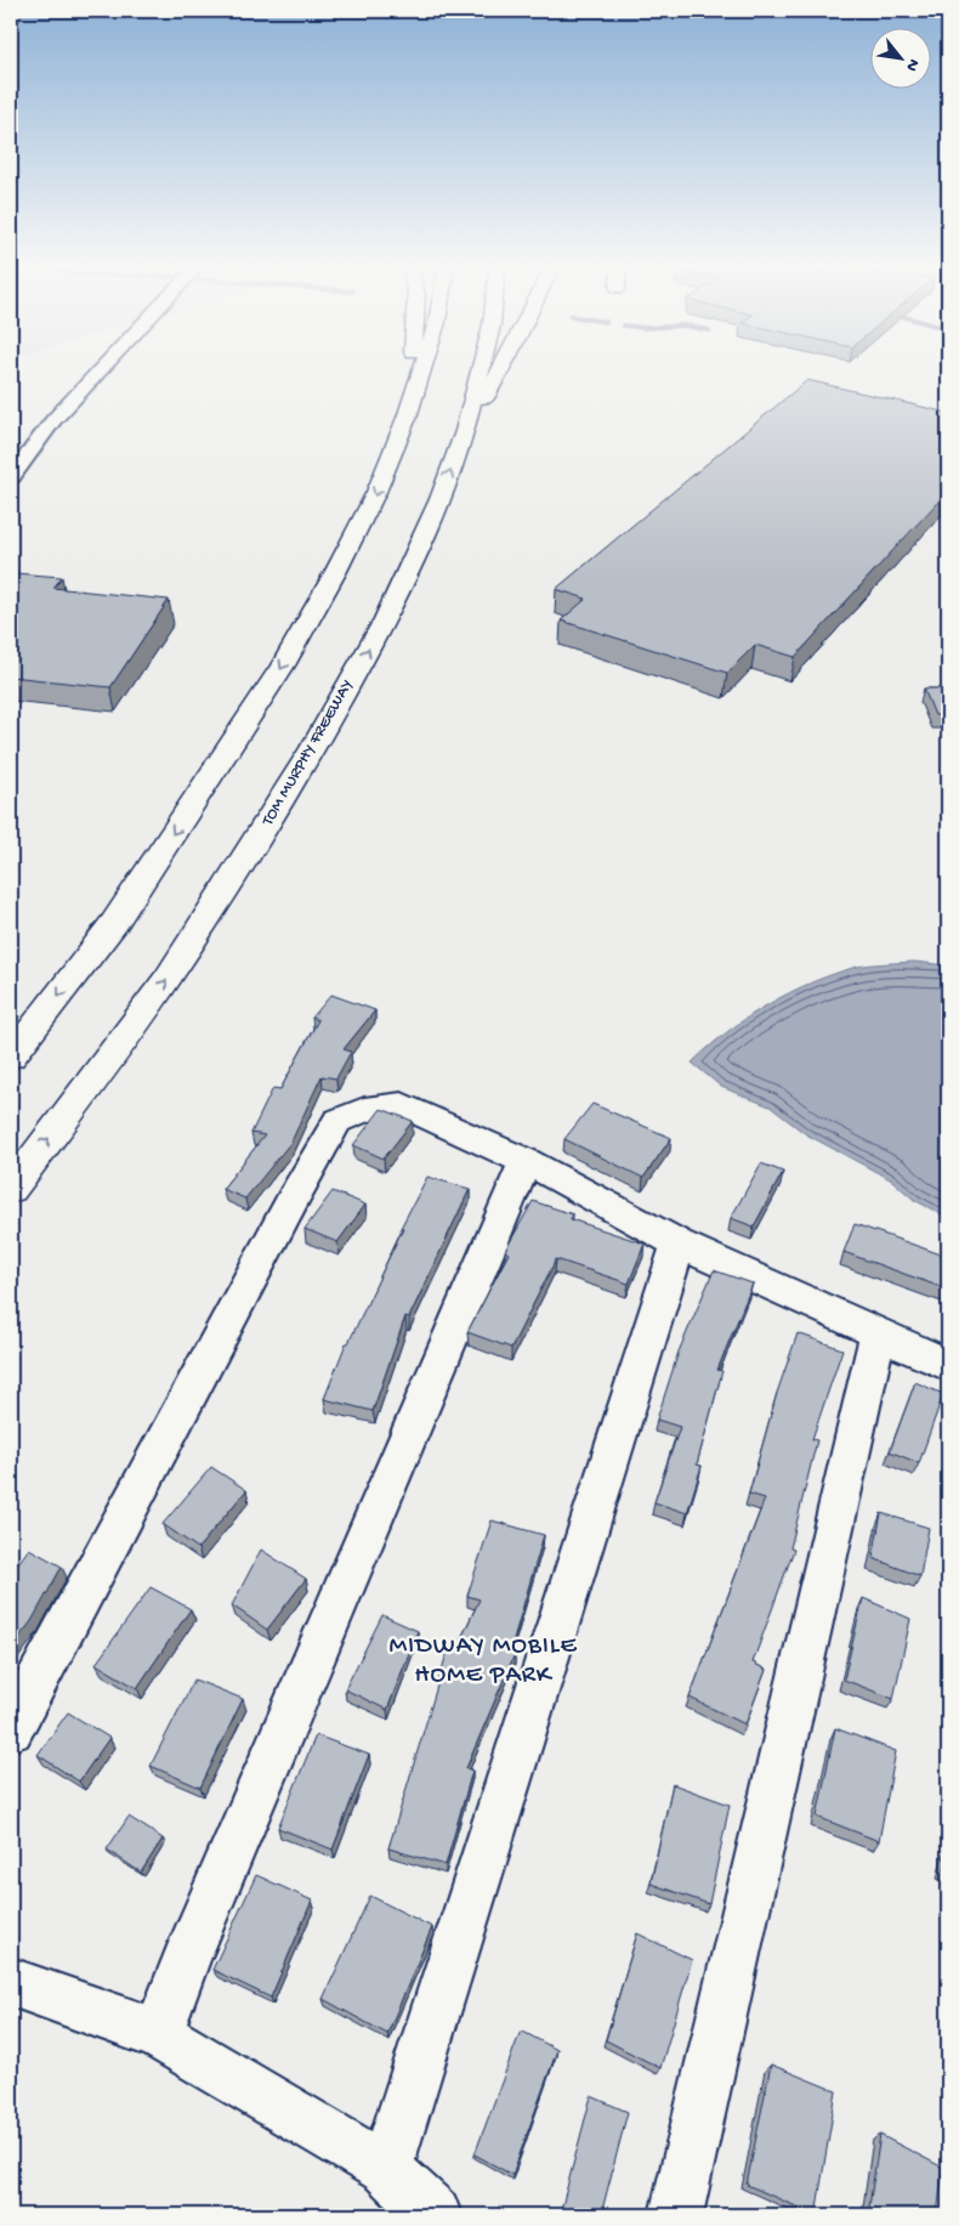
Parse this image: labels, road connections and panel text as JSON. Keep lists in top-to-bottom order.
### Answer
{
  "streets": {
    "highway": ["TOM MURPHY FREEWAY"]
  },
  "districts": ["MIDWAY MOBILE HOME PARK"],
  "north": "bottom right"
}
